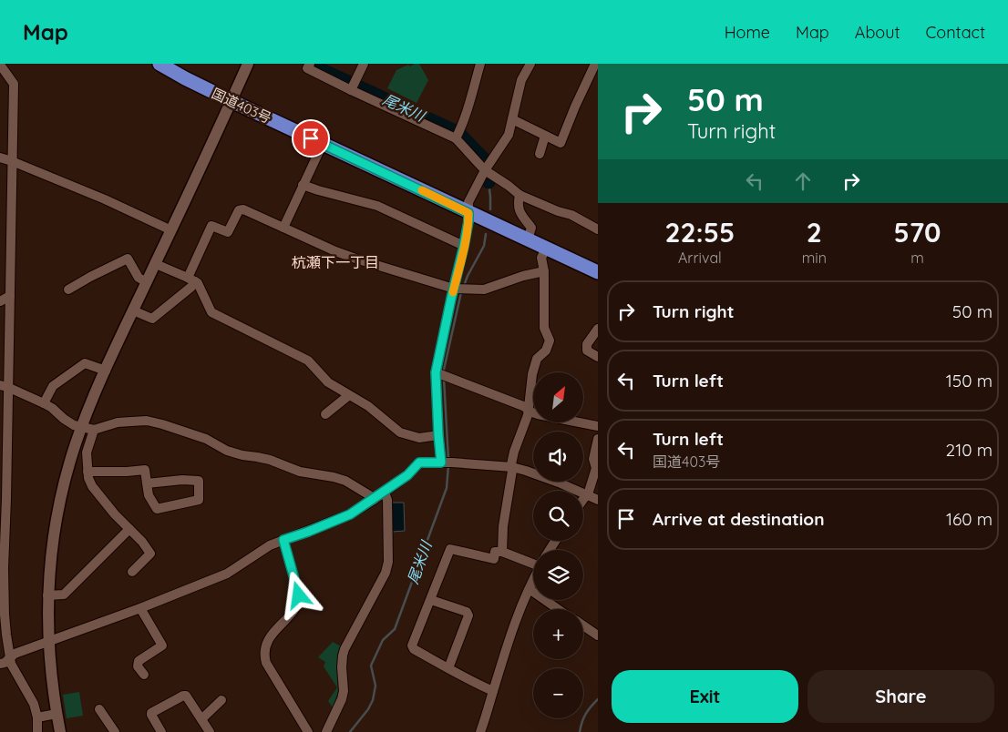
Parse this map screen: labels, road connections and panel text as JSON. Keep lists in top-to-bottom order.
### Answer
{
  "streets": {
    "highway": ["国道403号"]
  },
  "districts": ["杭瀬下一丁目"],
  "water": ["尾米川"],
  "north": "top right",
  "page": {
    "header": "Map",
    "nav": [
      "Home",
      "Map",
      "About",
      "Contact"
    ],
    "turn": ["50 m", "Turn right"],
    "eta": [
      "22:55",
      "Arrival",
      "2",
      "min",
      "570",
      "m"
    ],
    "list": [
      {
        "name": "Turn right",
        "value": "50 m"
      },
      {
        "name": "Turn left",
        "value": "150 m"
      },
      {
        "name": "Turn left",
        "note": "国道403号",
        "value": "210 m"
      },
      {
        "name": "Arrive at destination",
        "value": "160 m"
      }
    ],
    "map_buttons": ["+", "−"],
    "buttons": ["Exit", "Share"]
  }
}
